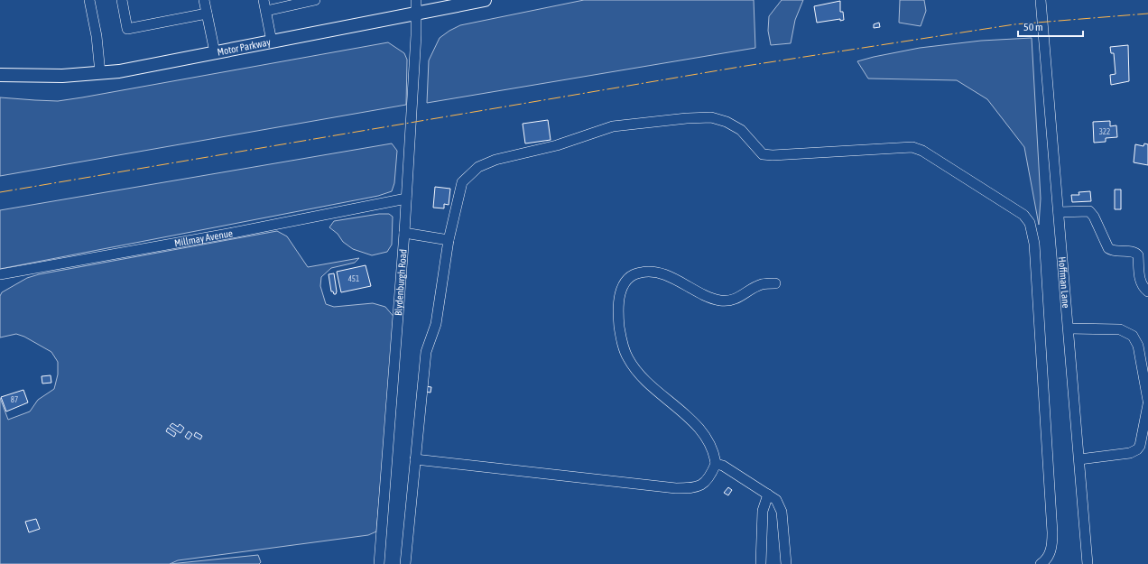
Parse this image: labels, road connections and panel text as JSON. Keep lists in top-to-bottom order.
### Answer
{
  "streets": {
    "main road": ["Motor Parkway"],
    "street": ["Millmay Avenue", "Hoffman Lane", "Blydenburgh Road"]
  },
  "crossings": [
    ["Motor Parkway", "Blydenburgh Road"],
    ["Millmay Avenue", "Blydenburgh Road"]
  ],
  "house_numbers": ["322", "451", "87"],
  "scale_bar": "50 m"
}
